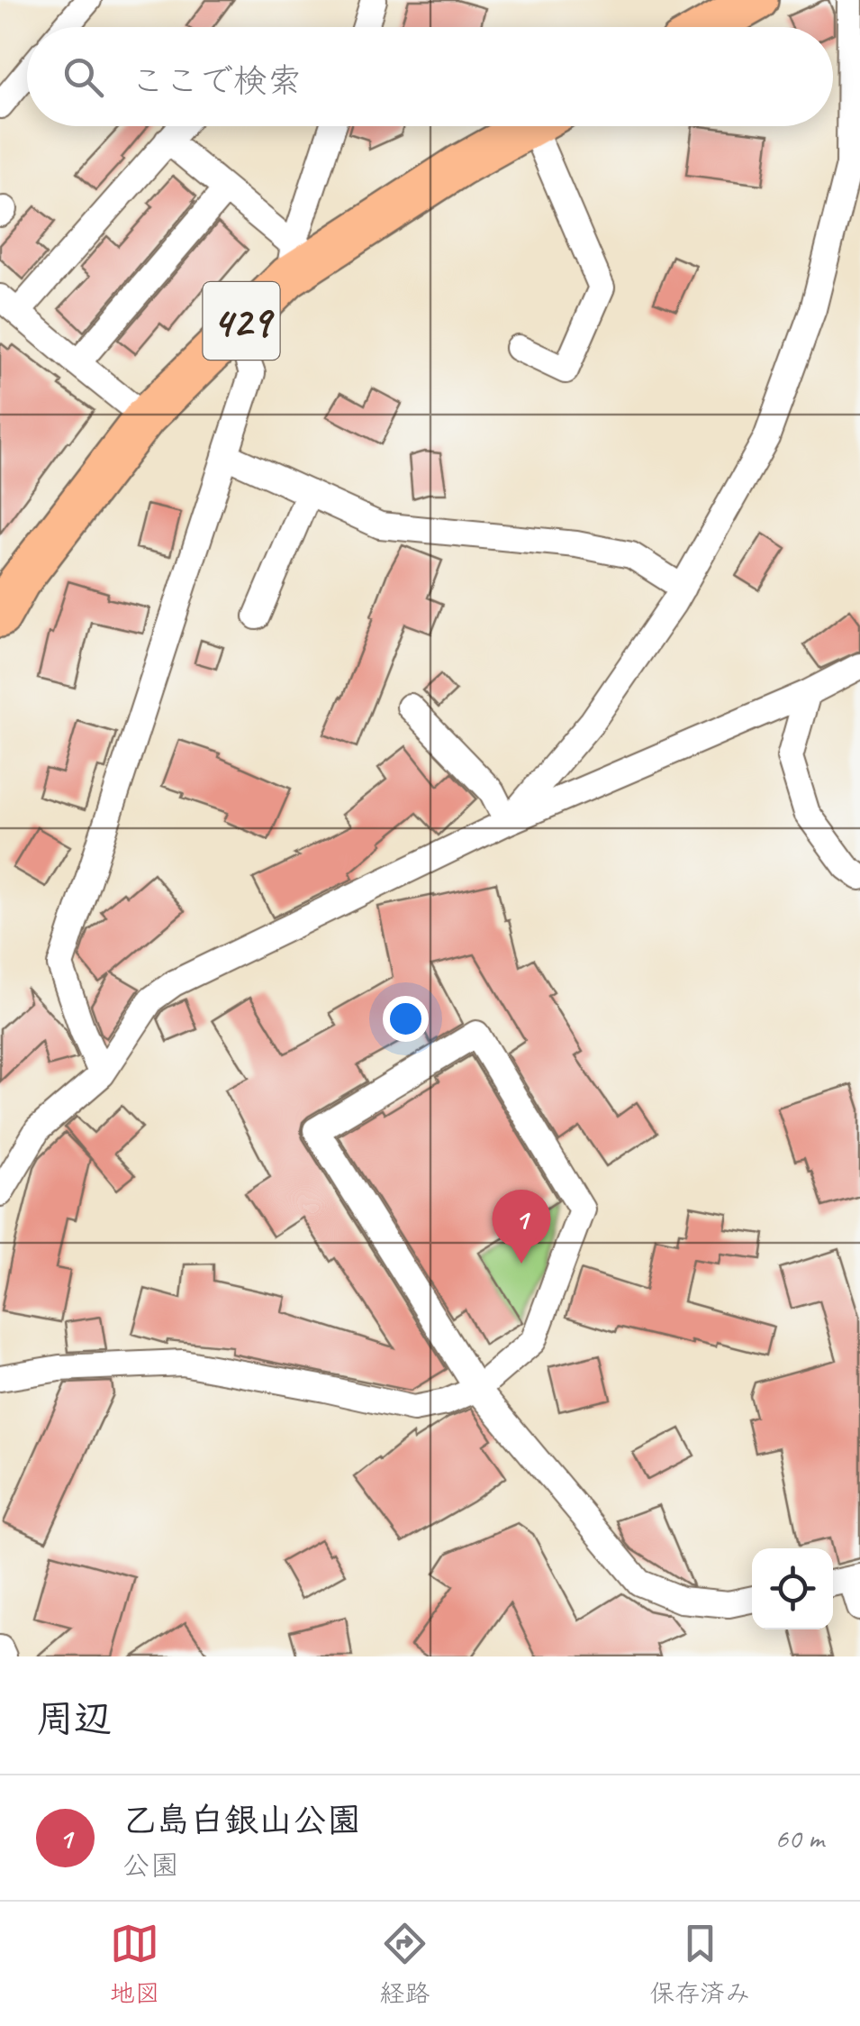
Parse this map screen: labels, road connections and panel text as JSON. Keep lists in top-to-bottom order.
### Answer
{
  "streets": {
    "highway": ["429"]
  },
  "page": {
    "search": "ここで検索",
    "pins": "1",
    "heading": "周辺",
    "list": [
      {
        "mark": "1",
        "name": "乙島白銀山公園",
        "note": "公園",
        "value": "60 m"
      }
    ],
    "nav": ["地図", "経路", "保存済み"]
  }
}
